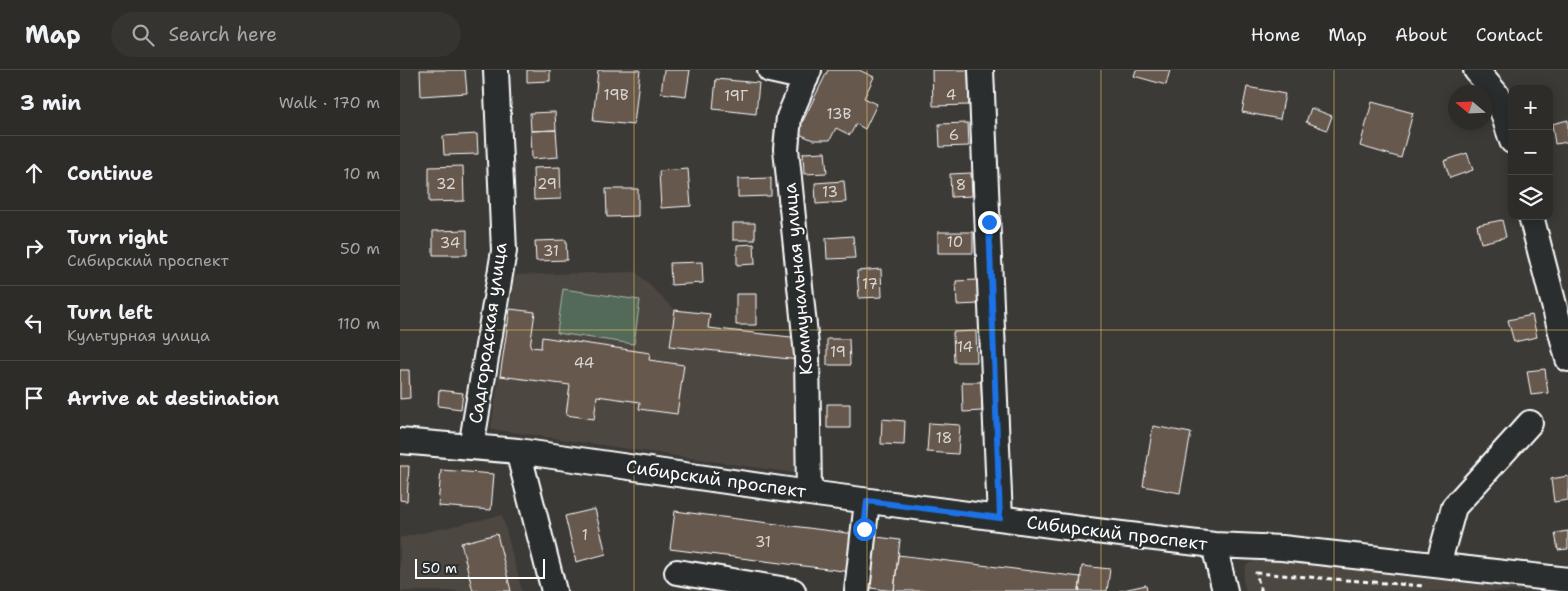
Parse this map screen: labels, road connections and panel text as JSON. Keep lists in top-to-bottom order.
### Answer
{
  "streets": {
    "street": ["Коммунальная улица", "Садгородская улица", "Сибирский проспект"]
  },
  "crossings": [
    ["Коммунальная улица", "Сибирский проспект"],
    ["Садгородская улица", "Сибирский проспект"]
  ],
  "house_numbers": [
    "19В",
    "4",
    "19Г",
    "13В",
    "6",
    "32",
    "29",
    "8",
    "13",
    "10",
    "34",
    "31",
    "17",
    "14",
    "19",
    "44",
    "18",
    "1",
    "31"
  ],
  "scale_bar": "50 m",
  "north": "left",
  "page": {
    "header": "Map",
    "search": "Search here",
    "nav": [
      "Home",
      "Map",
      "About",
      "Contact"
    ],
    "heading": ["3 min", "Walk · 170 m"],
    "map_buttons": ["+", "−"],
    "list": [
      ["Continue", "10 m"],
      ["Turn right", "Сибирский проспект", "50 m"],
      ["Turn left", "Культурная улица", "110 m"],
      "Arrive at destination"
    ],
    "scale": "50 m"
  }
}
